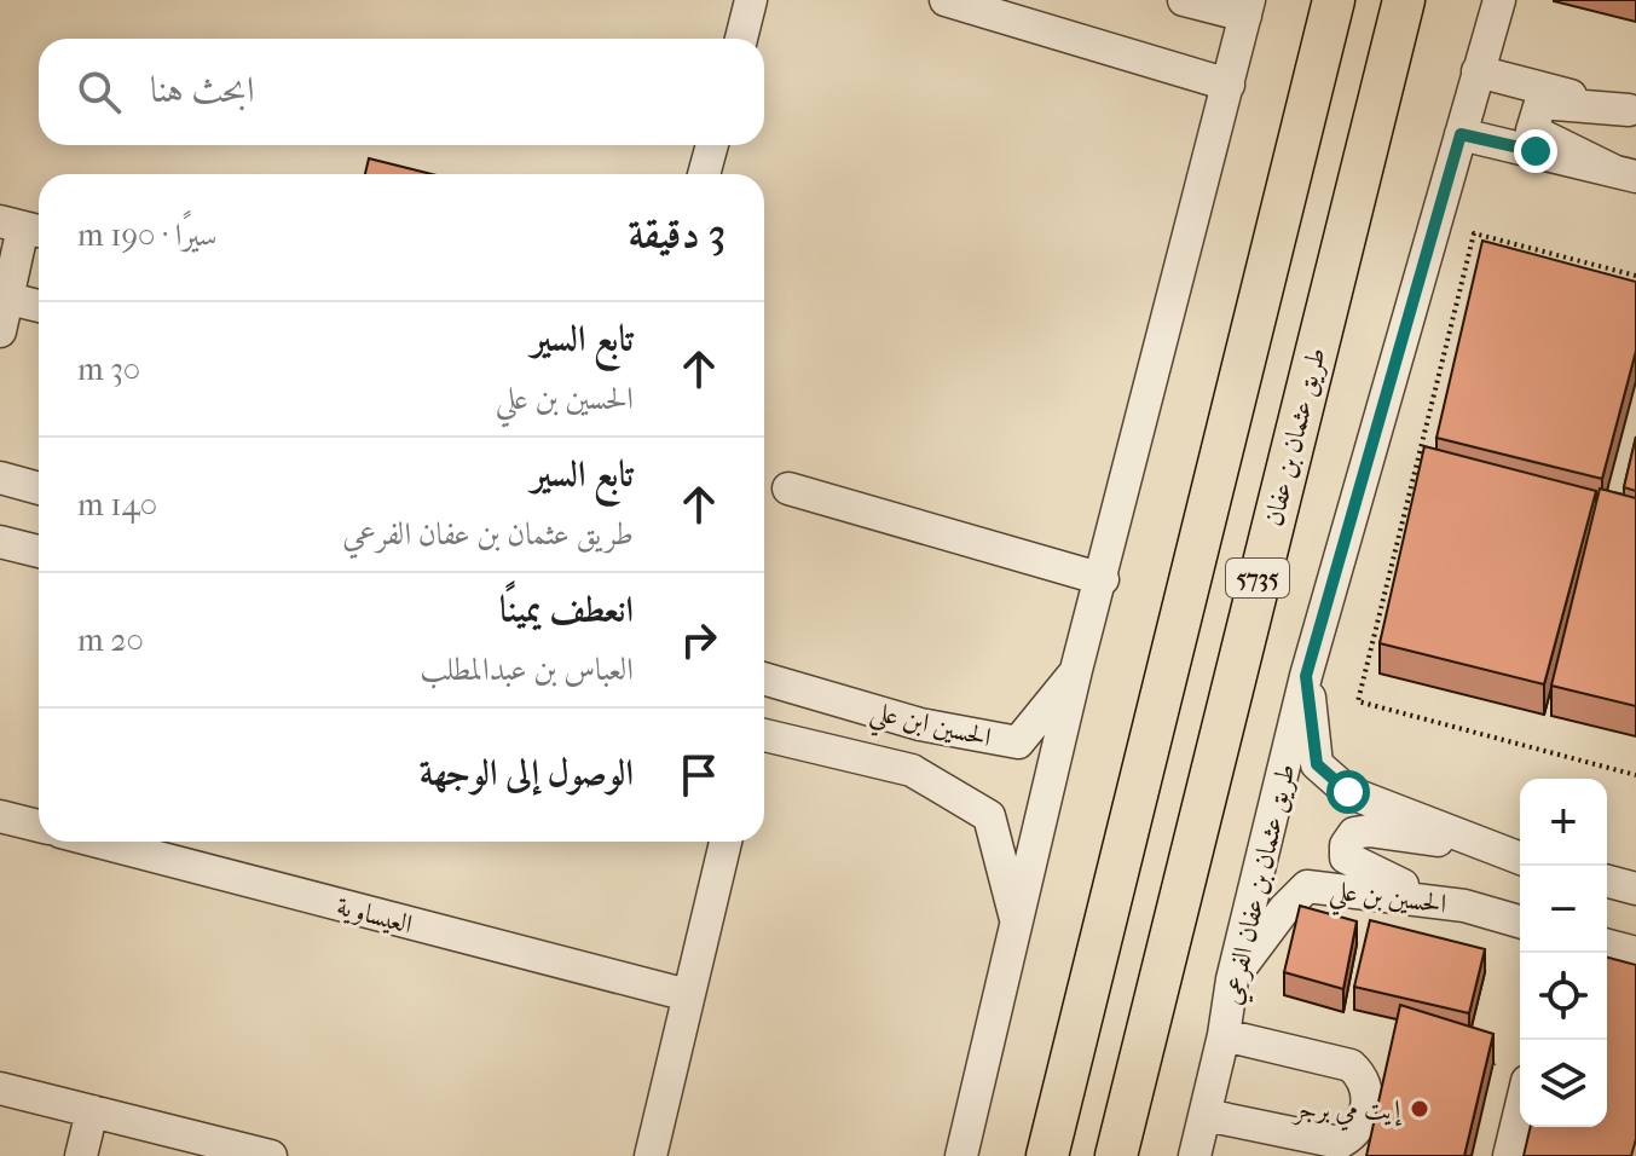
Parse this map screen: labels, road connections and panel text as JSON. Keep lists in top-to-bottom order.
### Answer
{
  "streets": {
    "main road": ["طريق عثمان بن عفان", "5735"],
    "street": [
      "الحسين ابن علي",
      "طريق عثمان بن عفان الفرعي",
      "الحسين بن علي",
      "العيساوية"
    ]
  },
  "crossings": [
    ["طريق عثمان بن عفان الفرعي", "الحسين بن علي"]
  ],
  "places": ["إيت مي برجر"],
  "page": {
    "search": "ابحث هنا",
    "heading": ["3 دقيقة", "سيرًا · 190 m"],
    "list": [
      ["تابع السير", "الحسين بن علي", "30 m"],
      ["تابع السير", "طريق عثمان بن عفان الفرعي", "140 m"],
      ["انعطف يمينًا", "العباس بن عبدالمطلب", "20 m"],
      "الوصول إلى الوجهة"
    ],
    "map_buttons": ["+", "−"]
  }
}
